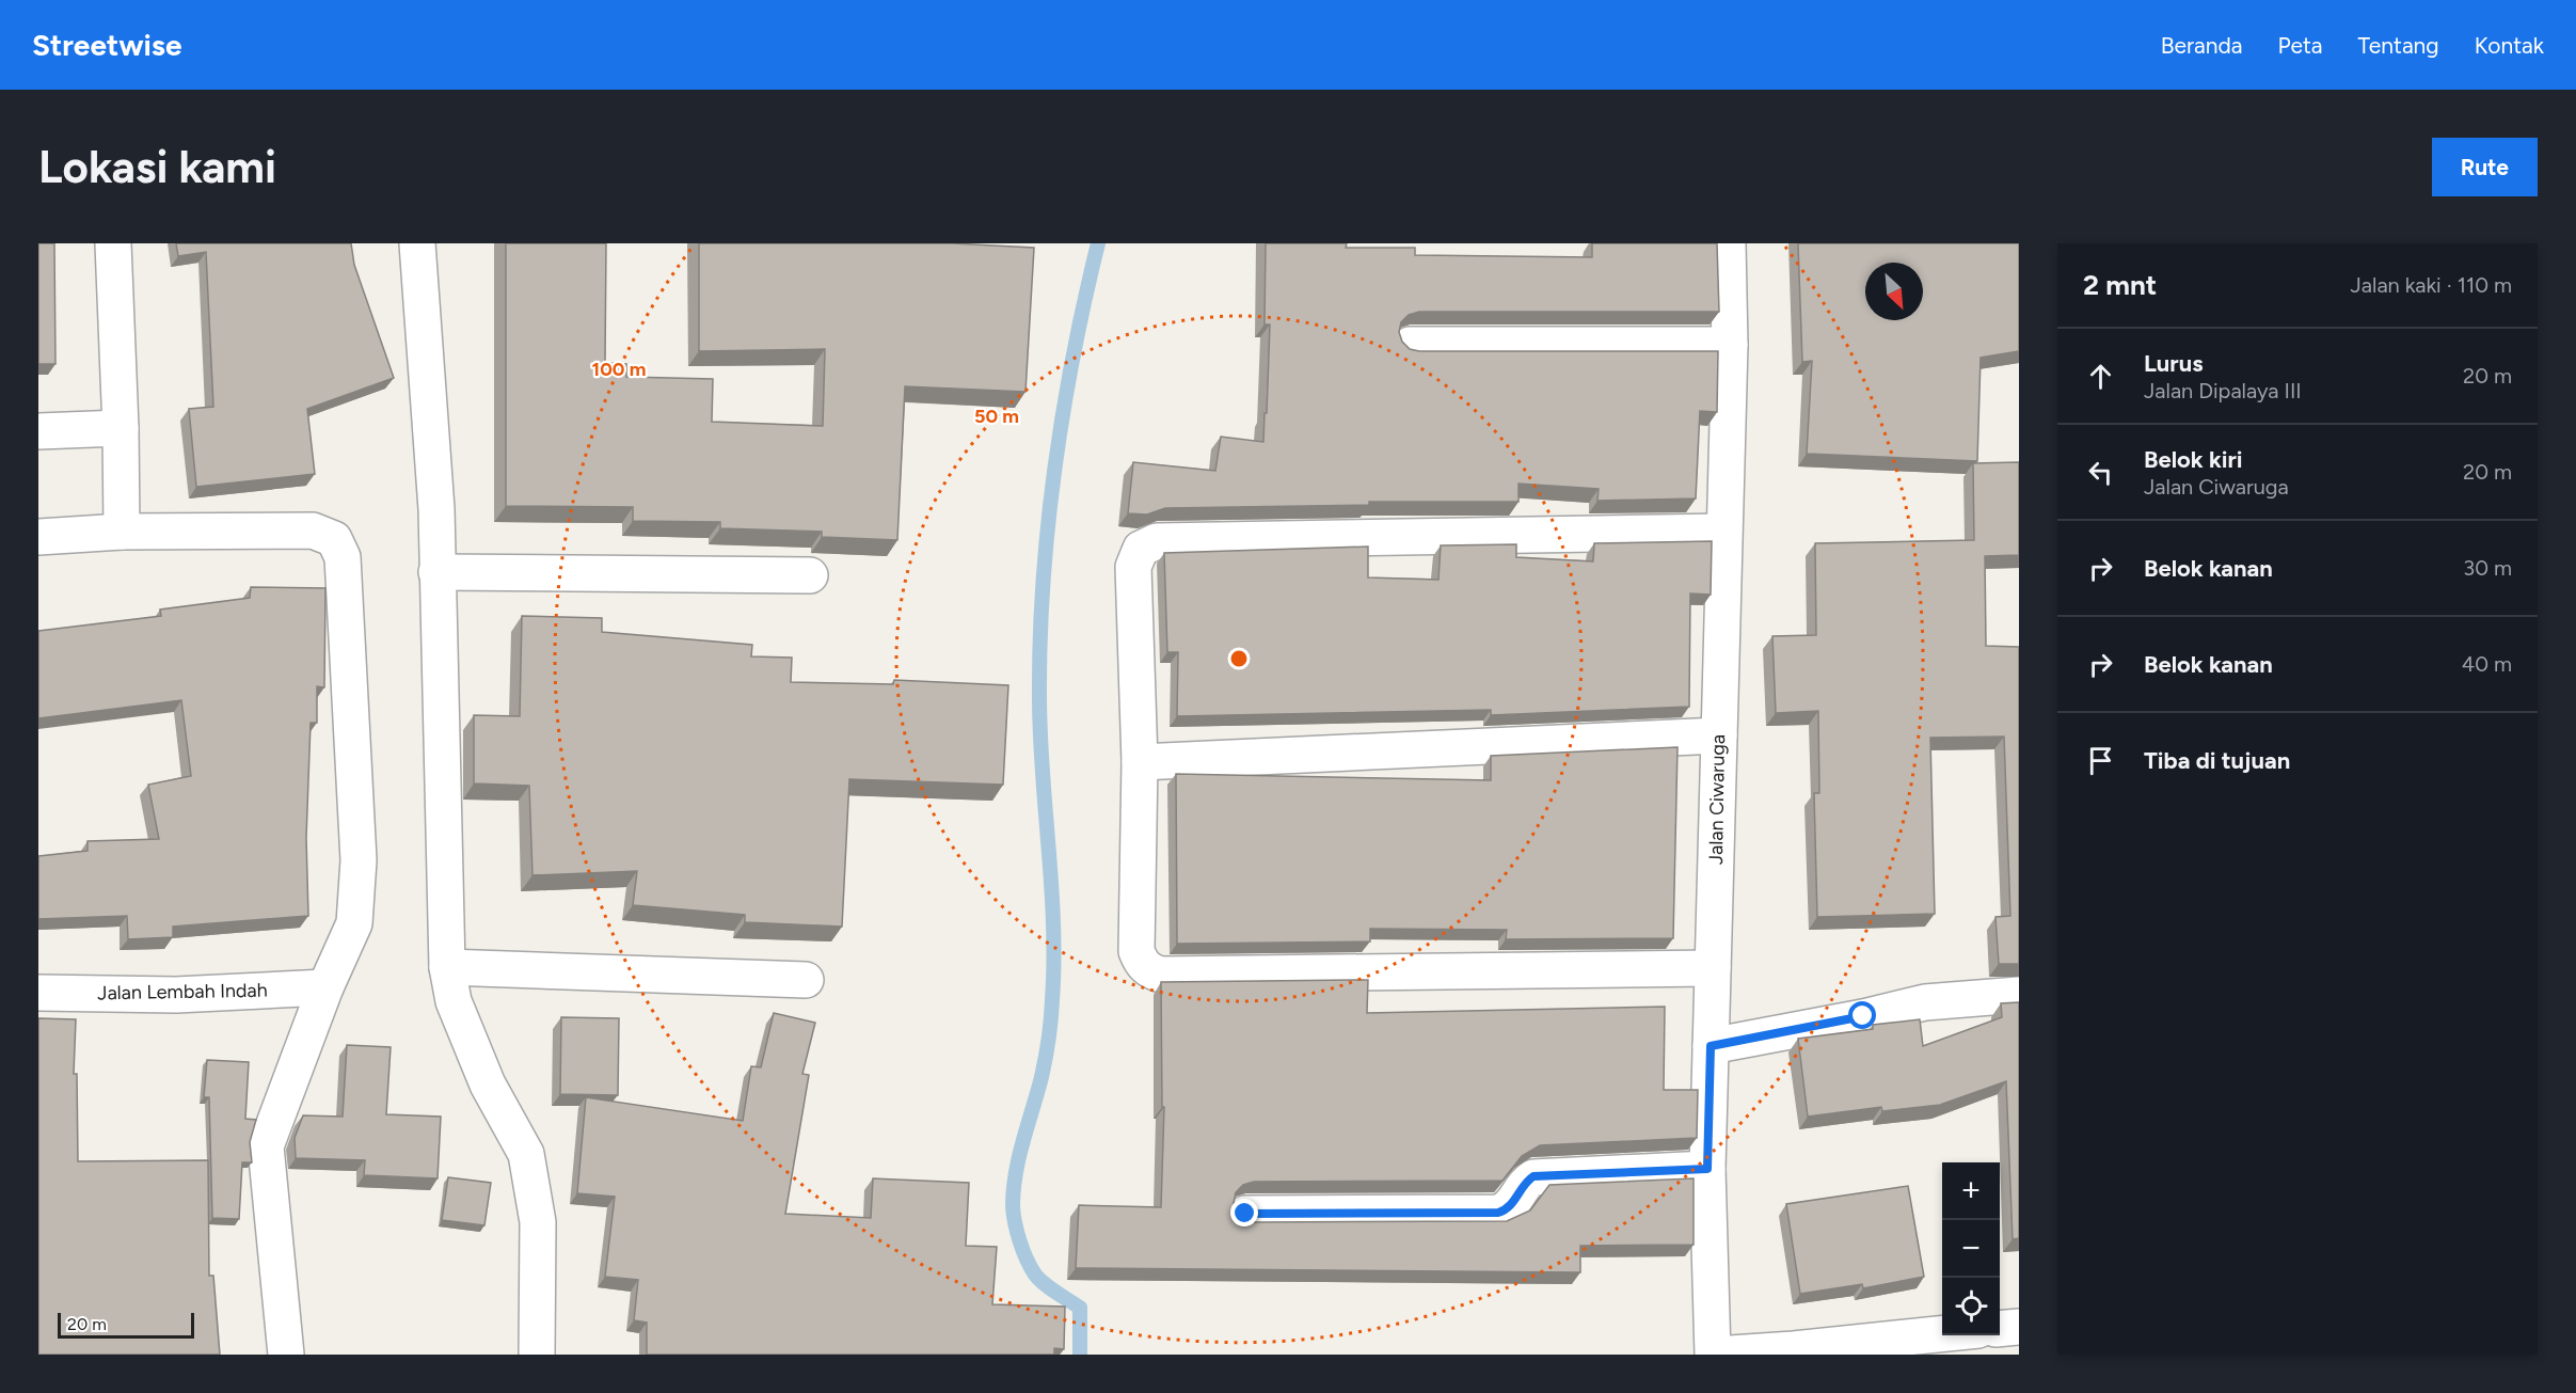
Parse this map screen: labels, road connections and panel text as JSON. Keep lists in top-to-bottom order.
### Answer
{
  "streets": {
    "street": ["Jalan Ciwaruga", "Jalan Lembah Indah"]
  },
  "scale_bar": "20 m",
  "north": "bottom right",
  "page": {
    "header": "Streetwise",
    "nav": [
      "Beranda",
      "Peta",
      "Tentang",
      "Kontak"
    ],
    "buttons": "Rute",
    "title": "Lokasi kami",
    "heading": ["2 mnt", "Jalan kaki · 110 m"],
    "list": [
      ["Lurus", "Jalan Dipalaya III", "20 m"],
      ["Belok kiri", "Jalan Ciwaruga", "20 m"],
      ["Belok kanan", "30 m"],
      ["Belok kanan", "40 m"],
      "Tiba di tujuan"
    ],
    "map_buttons": ["+", "−"],
    "scale": "20 m"
  },
  "rings": ["100 m", "50 m"]
}
